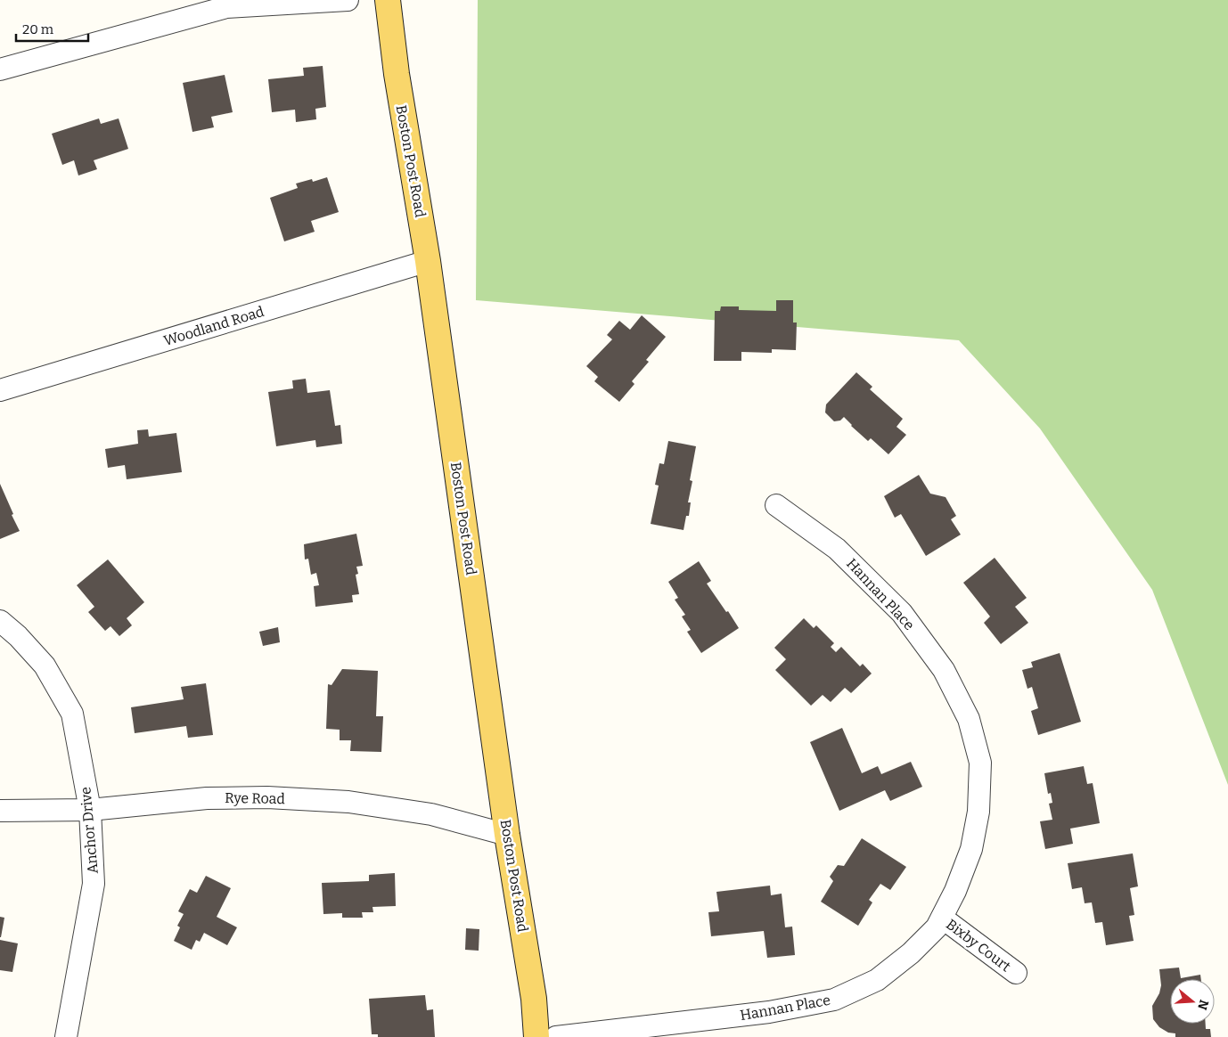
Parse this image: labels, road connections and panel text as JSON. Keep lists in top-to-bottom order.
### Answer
{
  "streets": {
    "main road": ["Boston Post Road"],
    "street": [
      "Woodland Road",
      "Hannan Place",
      "Rye Road",
      "Anchor Drive",
      "Bixby Court"
    ]
  },
  "crossings": [
    ["Boston Post Road", "Woodland Road"],
    ["Boston Post Road", "Rye Road"],
    ["Hannan Place", "Bixby Court"],
    ["Rye Road", "Anchor Drive"]
  ],
  "scale_bar": "20 m",
  "north": "right"
}
